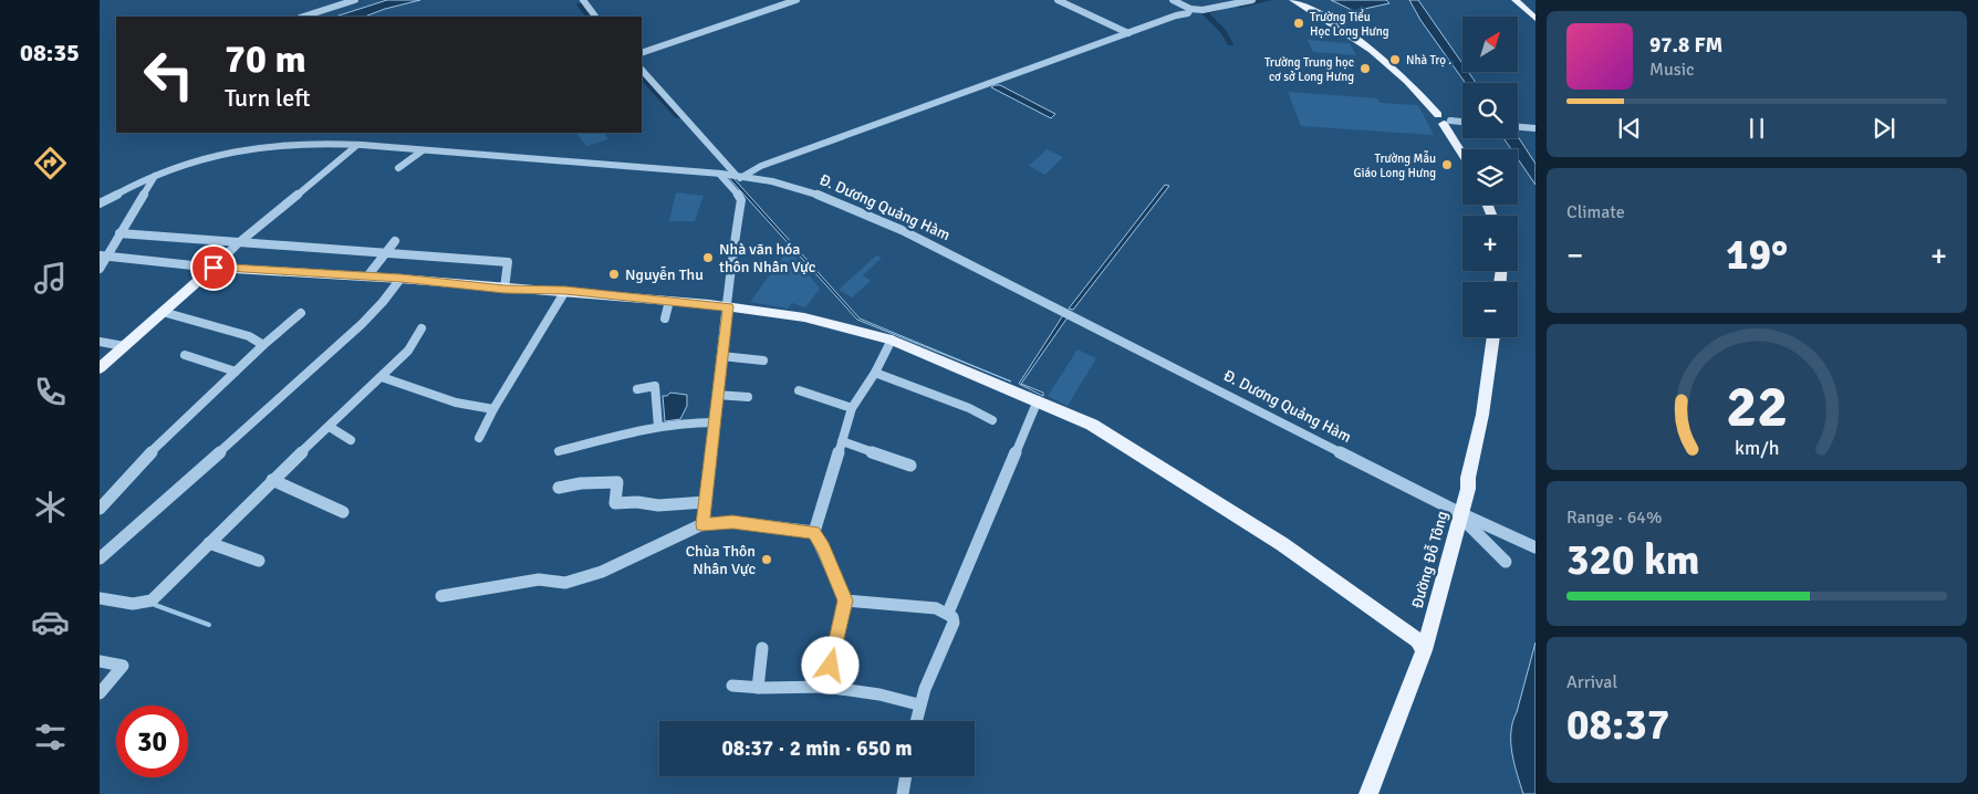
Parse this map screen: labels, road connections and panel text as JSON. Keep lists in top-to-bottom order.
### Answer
{
  "streets": {
    "main road": ["Đường Đỗ Tông"],
    "street": ["Đ. Dương Quảng Hàm"]
  },
  "crossings": [
    ["Đ. Dương Quảng Hàm", "Đường Đỗ Tông"]
  ],
  "places": [
    "Trường Tiểu Học Long Hưng",
    "Nhà Trọ .",
    "Trường Trung học cơ sở Long Hưng",
    "Trường Mẫu Giáo Long Hưng",
    "Nhà văn hóa thôn Nhân Vực",
    "Nguyễn Thu",
    "Chùa Thôn Nhân Vực"
  ],
  "north": "top right",
  "page": {
    "tabs": "08:35",
    "map_buttons": ["+", "−"],
    "turn": ["70 m", "Turn left"],
    "song": ["97.8 FM", "Music"],
    "tile": [
      "Climate",
      ["Range · 64%", "320 km"],
      ["Arrival", "08:37"]
    ],
    "heat": ["−", "19°", "+"],
    "limit": "30",
    "trip": "08:37 · 2 min · 650 m",
    "gauge": ["22", "km/h"]
  }
}
